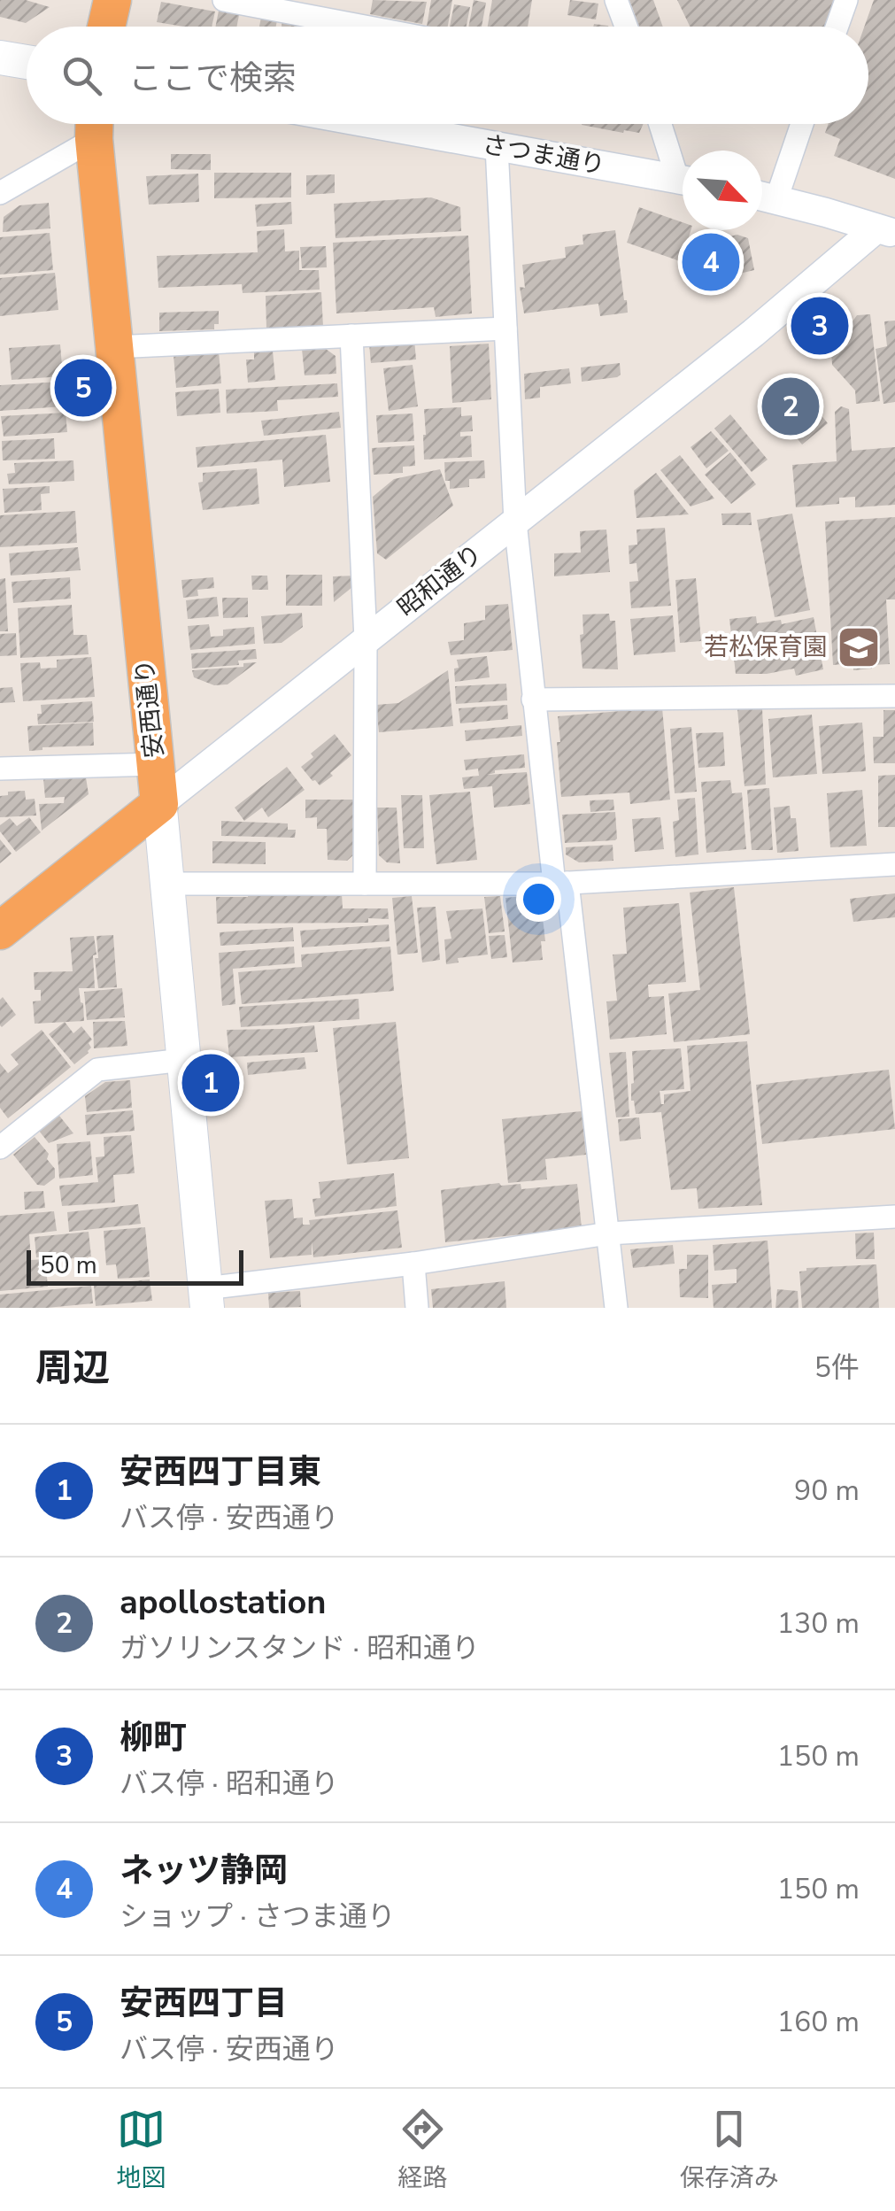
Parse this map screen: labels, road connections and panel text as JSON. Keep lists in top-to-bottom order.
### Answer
{
  "streets": {
    "highway": ["昭和通り"],
    "street": ["さつま通り"]
  },
  "places": {
    "school or university": ["若松保育園"]
  },
  "scale_bar": "50 m",
  "north": "bottom right",
  "page": {
    "search": "ここで検索",
    "pins": [
      "4",
      "3",
      "5",
      "2",
      "1"
    ],
    "scale": "50 m",
    "heading": ["周辺", "5件"],
    "list": [
      {
        "mark": "1",
        "name": "安西四丁目東",
        "note": "バス停 · 安西通り",
        "value": "90 m"
      },
      {
        "mark": "2",
        "name": "apollostation",
        "note": "ガソリンスタンド · 昭和通り",
        "value": "130 m"
      },
      {
        "mark": "3",
        "name": "柳町",
        "note": "バス停 · 昭和通り",
        "value": "150 m"
      },
      {
        "mark": "4",
        "name": "ネッツ静岡",
        "note": "ショップ · さつま通り",
        "value": "150 m"
      },
      {
        "mark": "5",
        "name": "安西四丁目",
        "note": "バス停 · 安西通り",
        "value": "160 m"
      }
    ],
    "nav": ["地図", "経路", "保存済み"]
  }
}
